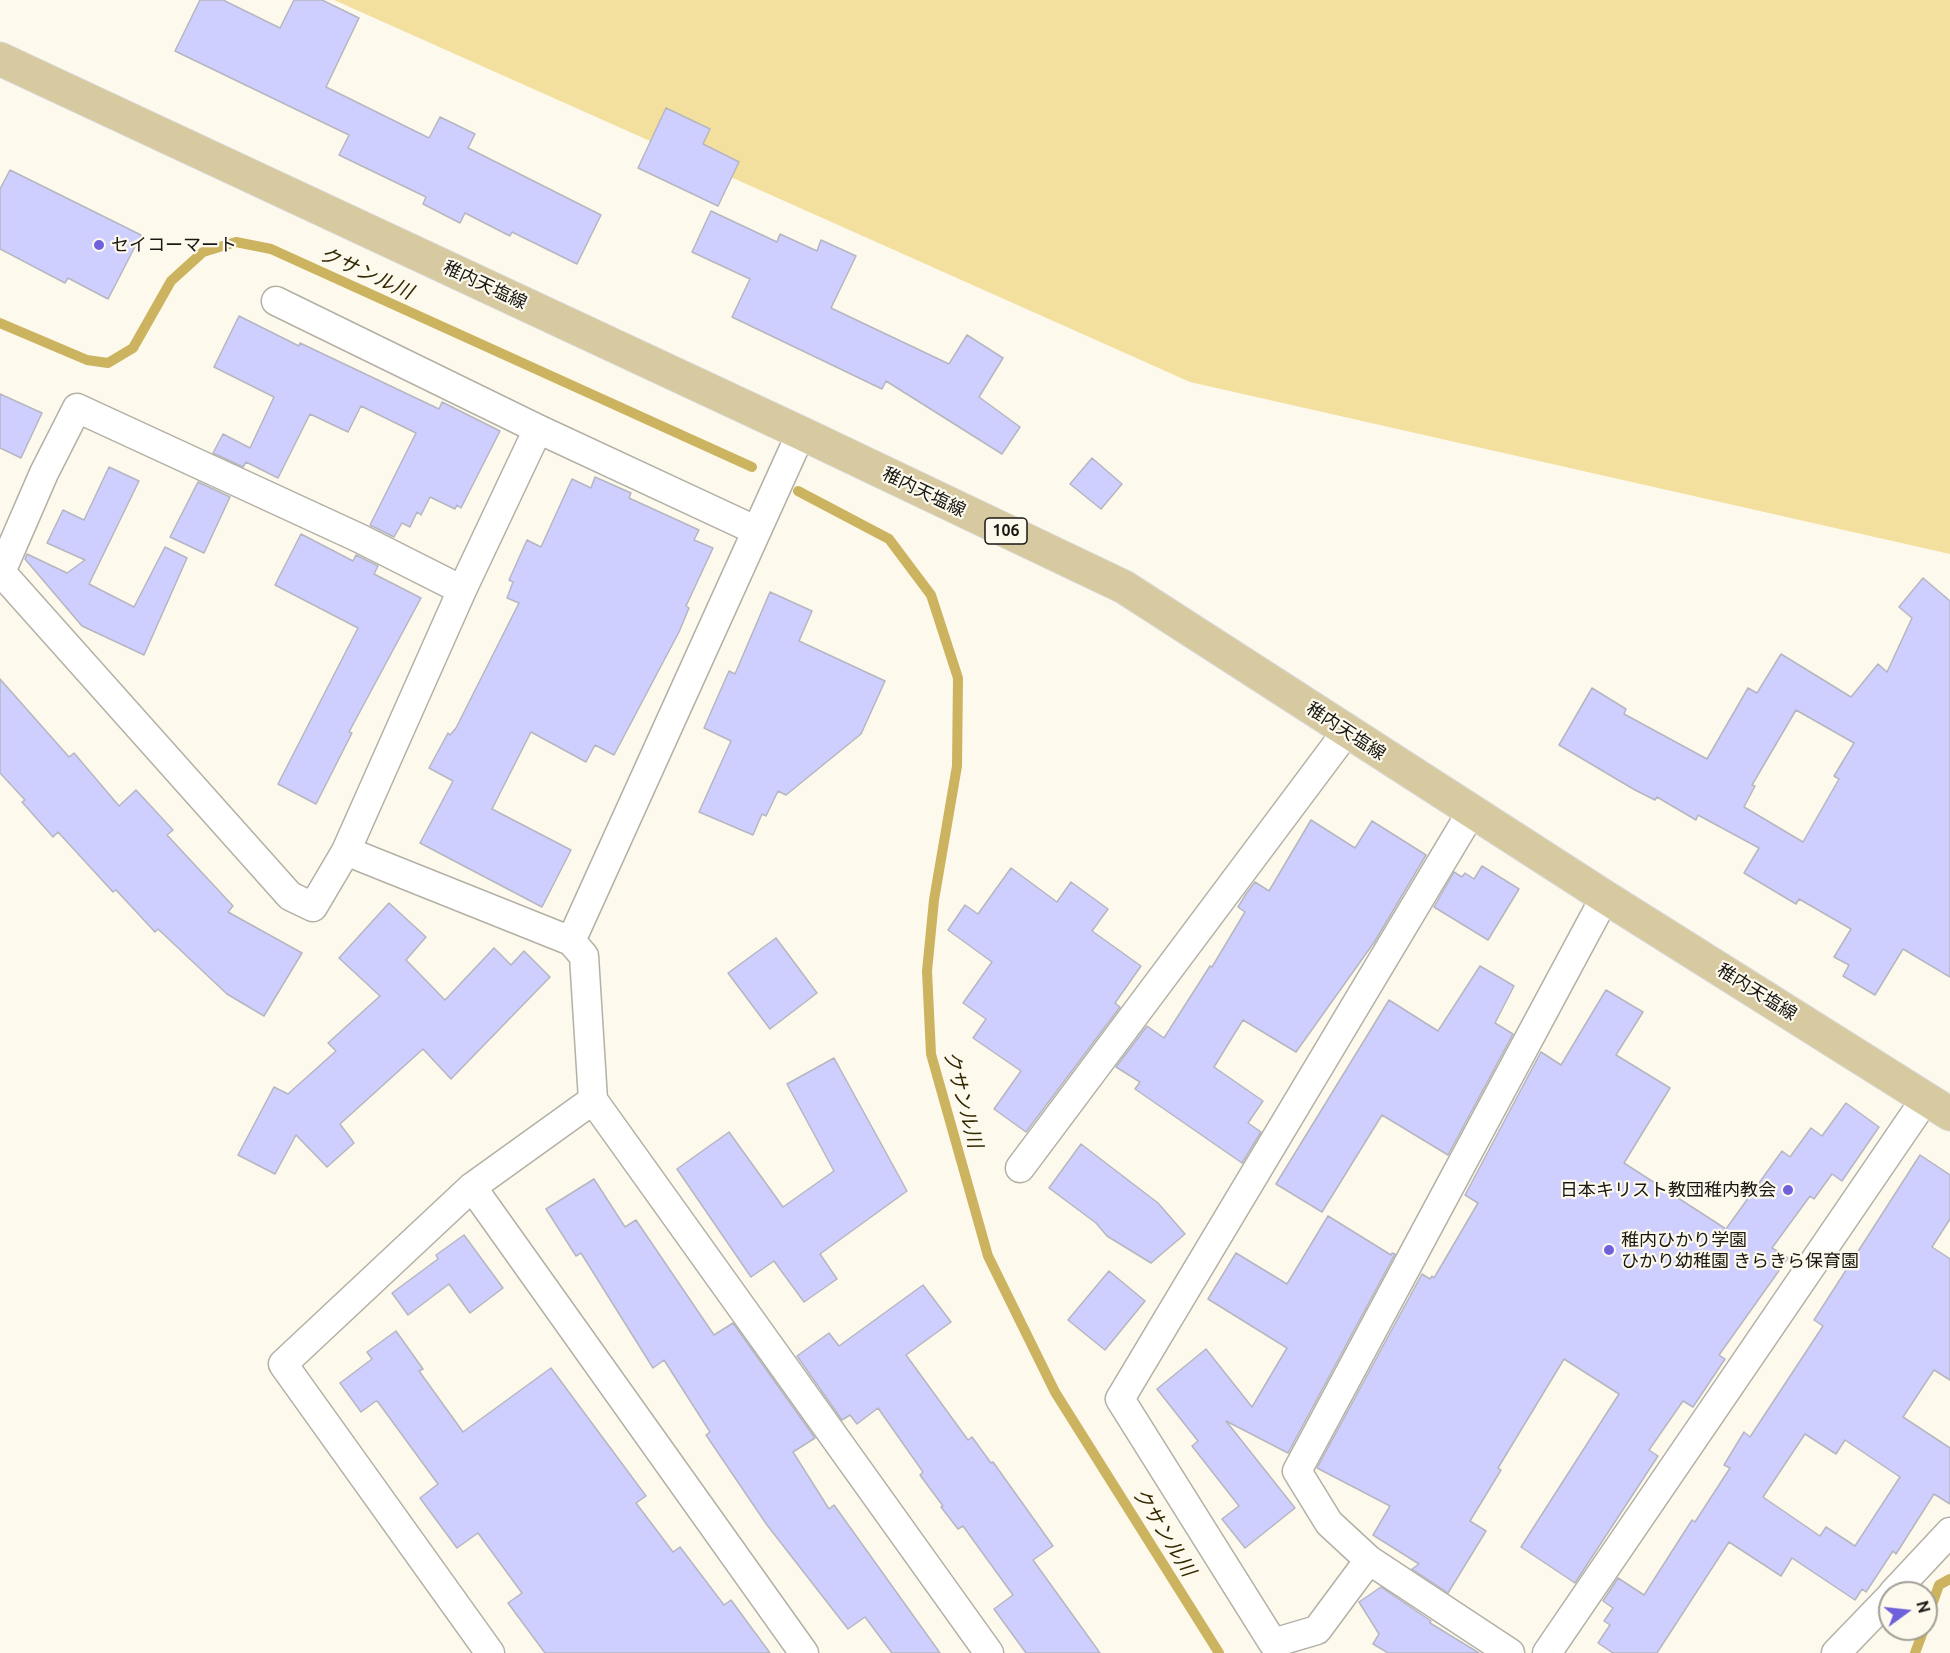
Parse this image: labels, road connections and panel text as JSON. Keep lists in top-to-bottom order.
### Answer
{
  "streets": {
    "main road": ["稚内天塩線", "106"]
  },
  "water": ["クサンル川"],
  "places": ["セイコーマート", "日本キリスト教団稚内教会", "稚内ひかり学園 ひかり幼稚園 きらきら保育園"],
  "north": "right"
}
